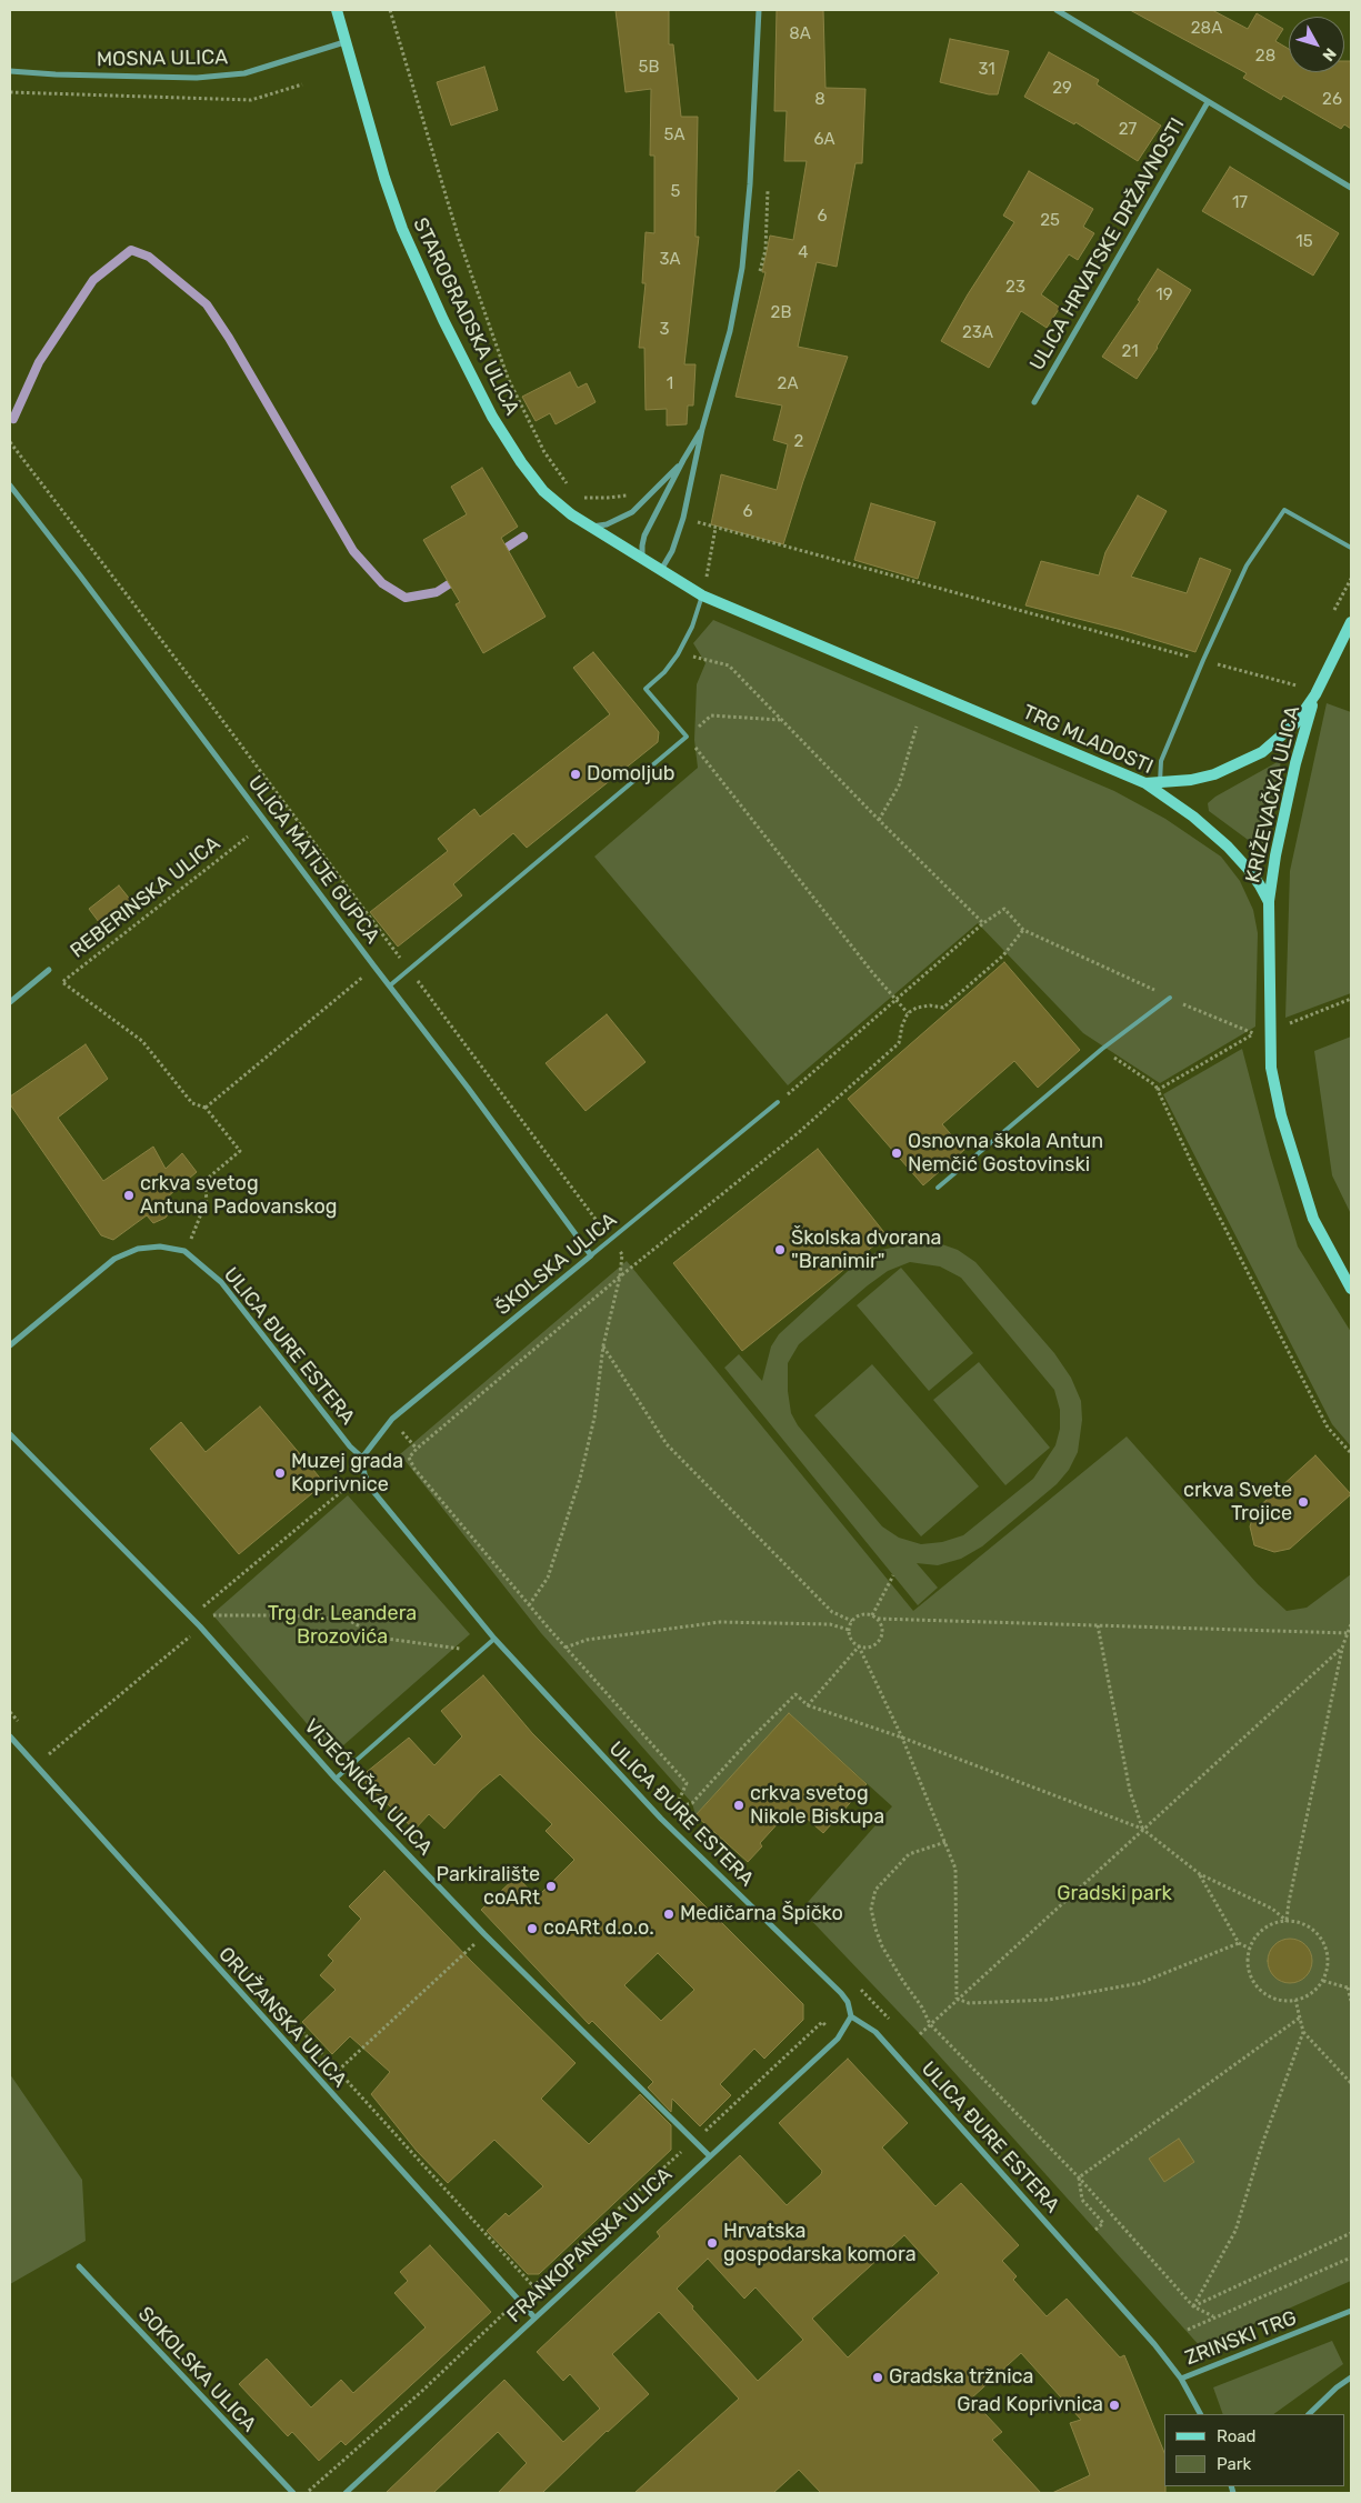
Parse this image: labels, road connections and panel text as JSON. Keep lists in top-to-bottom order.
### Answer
{
  "streets": {
    "main road": ["STAROGRADSKA ULICA", "TRG MLADOSTI", "KRIŽEVAČKA ULICA"],
    "street": [
      "MOSNA ULICA",
      "ULICA HRVATSKE DRŽAVNOSTI",
      "ULICA MATIJE GUPCA",
      "ŠKOLSKA ULICA",
      "ULICA ĐURE ESTERA",
      "VIJEĆNIČKA ULICA",
      "ORUŽANSKA ULICA",
      "FRANKOPANSKA ULICA",
      "ZRINSKI TRG",
      "SOKOLSKA ULICA"
    ],
    "path": ["REBERINSKA ULICA"]
  },
  "crossings": [
    ["MOSNA ULICA", "STAROGRADSKA ULICA"],
    ["STAROGRADSKA ULICA", "TRG MLADOSTI"],
    ["TRG MLADOSTI", "KRIŽEVAČKA ULICA"],
    ["ULICA MATIJE GUPCA", "ŠKOLSKA ULICA"],
    ["ŠKOLSKA ULICA", "ULICA ĐURE ESTERA"],
    ["ULICA ĐURE ESTERA", "FRANKOPANSKA ULICA"],
    ["ULICA ĐURE ESTERA", "ZRINSKI TRG"],
    ["VIJEĆNIČKA ULICA", "FRANKOPANSKA ULICA"],
    ["ORUŽANSKA ULICA", "FRANKOPANSKA ULICA"]
  ],
  "parks": ["Trg dr. Leandera Brozovića", "Gradski park"],
  "places": [
    "Domoljub",
    "Osnovna škola Antun Nemčić Gostovinski",
    "crkva svetog Antuna Padovanskog",
    "Školska dvorana \"Branimir\"",
    "Muzej grada Koprivnice",
    "crkva Svete Trojice",
    "crkva svetog Nikole Biskupa",
    "Parkiralište coARt",
    "Medičarna Špičko",
    "coARt d.o.o.",
    "Hrvatska gospodarska komora",
    "Gradska tržnica",
    "Grad Koprivnica"
  ],
  "house_numbers": [
    "28A",
    "8A",
    "28",
    "5B",
    "31",
    "29",
    "8",
    "26",
    "27",
    "5A",
    "6A",
    "5",
    "17",
    "6",
    "25",
    "15",
    "4",
    "3A",
    "23",
    "19",
    "2B",
    "3",
    "23A",
    "21",
    "1",
    "2A",
    "2",
    "6"
  ],
  "legend": ["Road", "Park"],
  "north": "bottom right"
}
